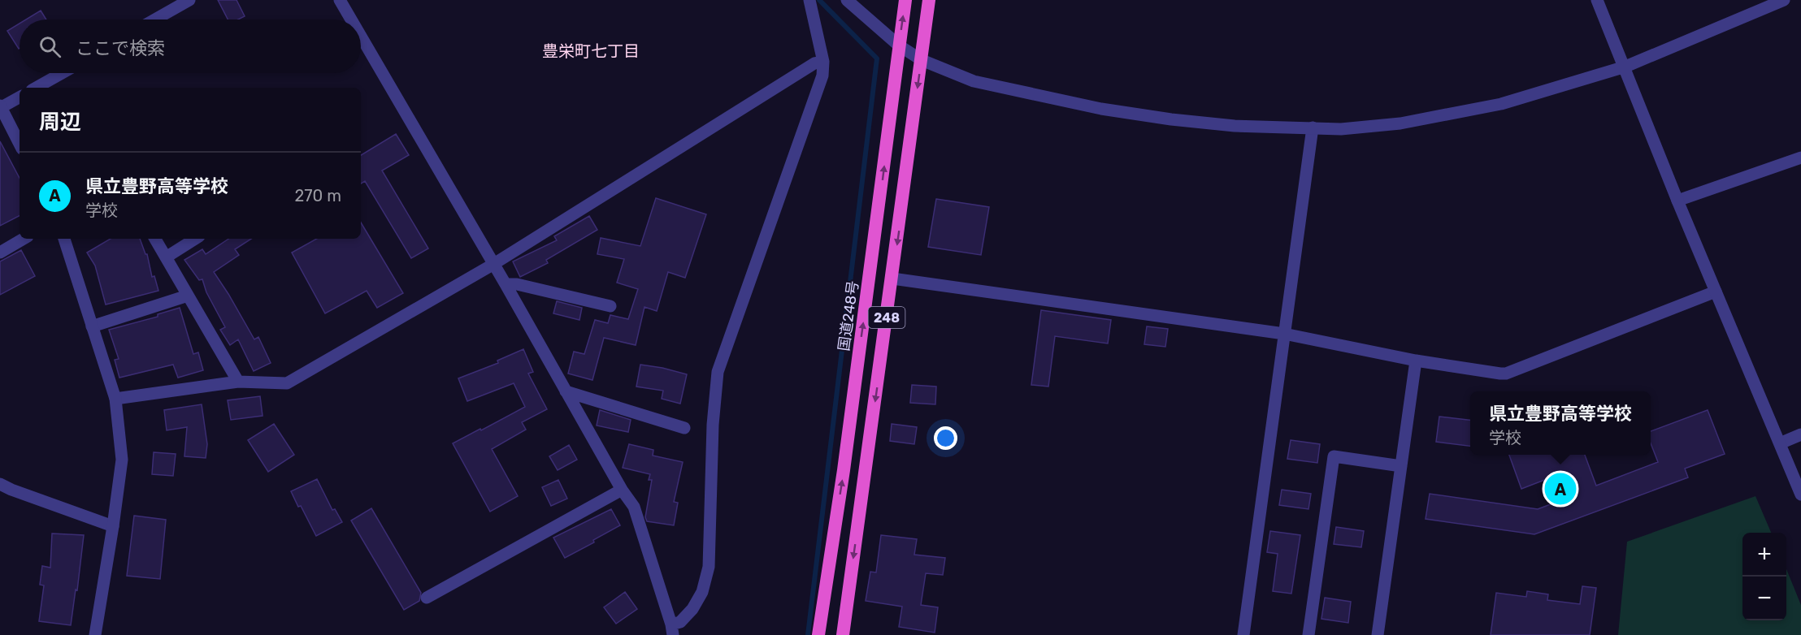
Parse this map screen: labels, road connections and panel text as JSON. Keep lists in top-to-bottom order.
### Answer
{
  "streets": {
    "highway": ["国道248号", "248"]
  },
  "districts": ["豊栄町七丁目"],
  "page": {
    "search": "ここで検索",
    "heading": "周辺",
    "list": [
      {
        "mark": "A",
        "name": "県立豊野高等学校",
        "note": "学校",
        "value": "270 m"
      }
    ],
    "popup": ["県立豊野高等学校", "学校"],
    "pins": "A",
    "map_buttons": ["+", "−"]
  }
}
